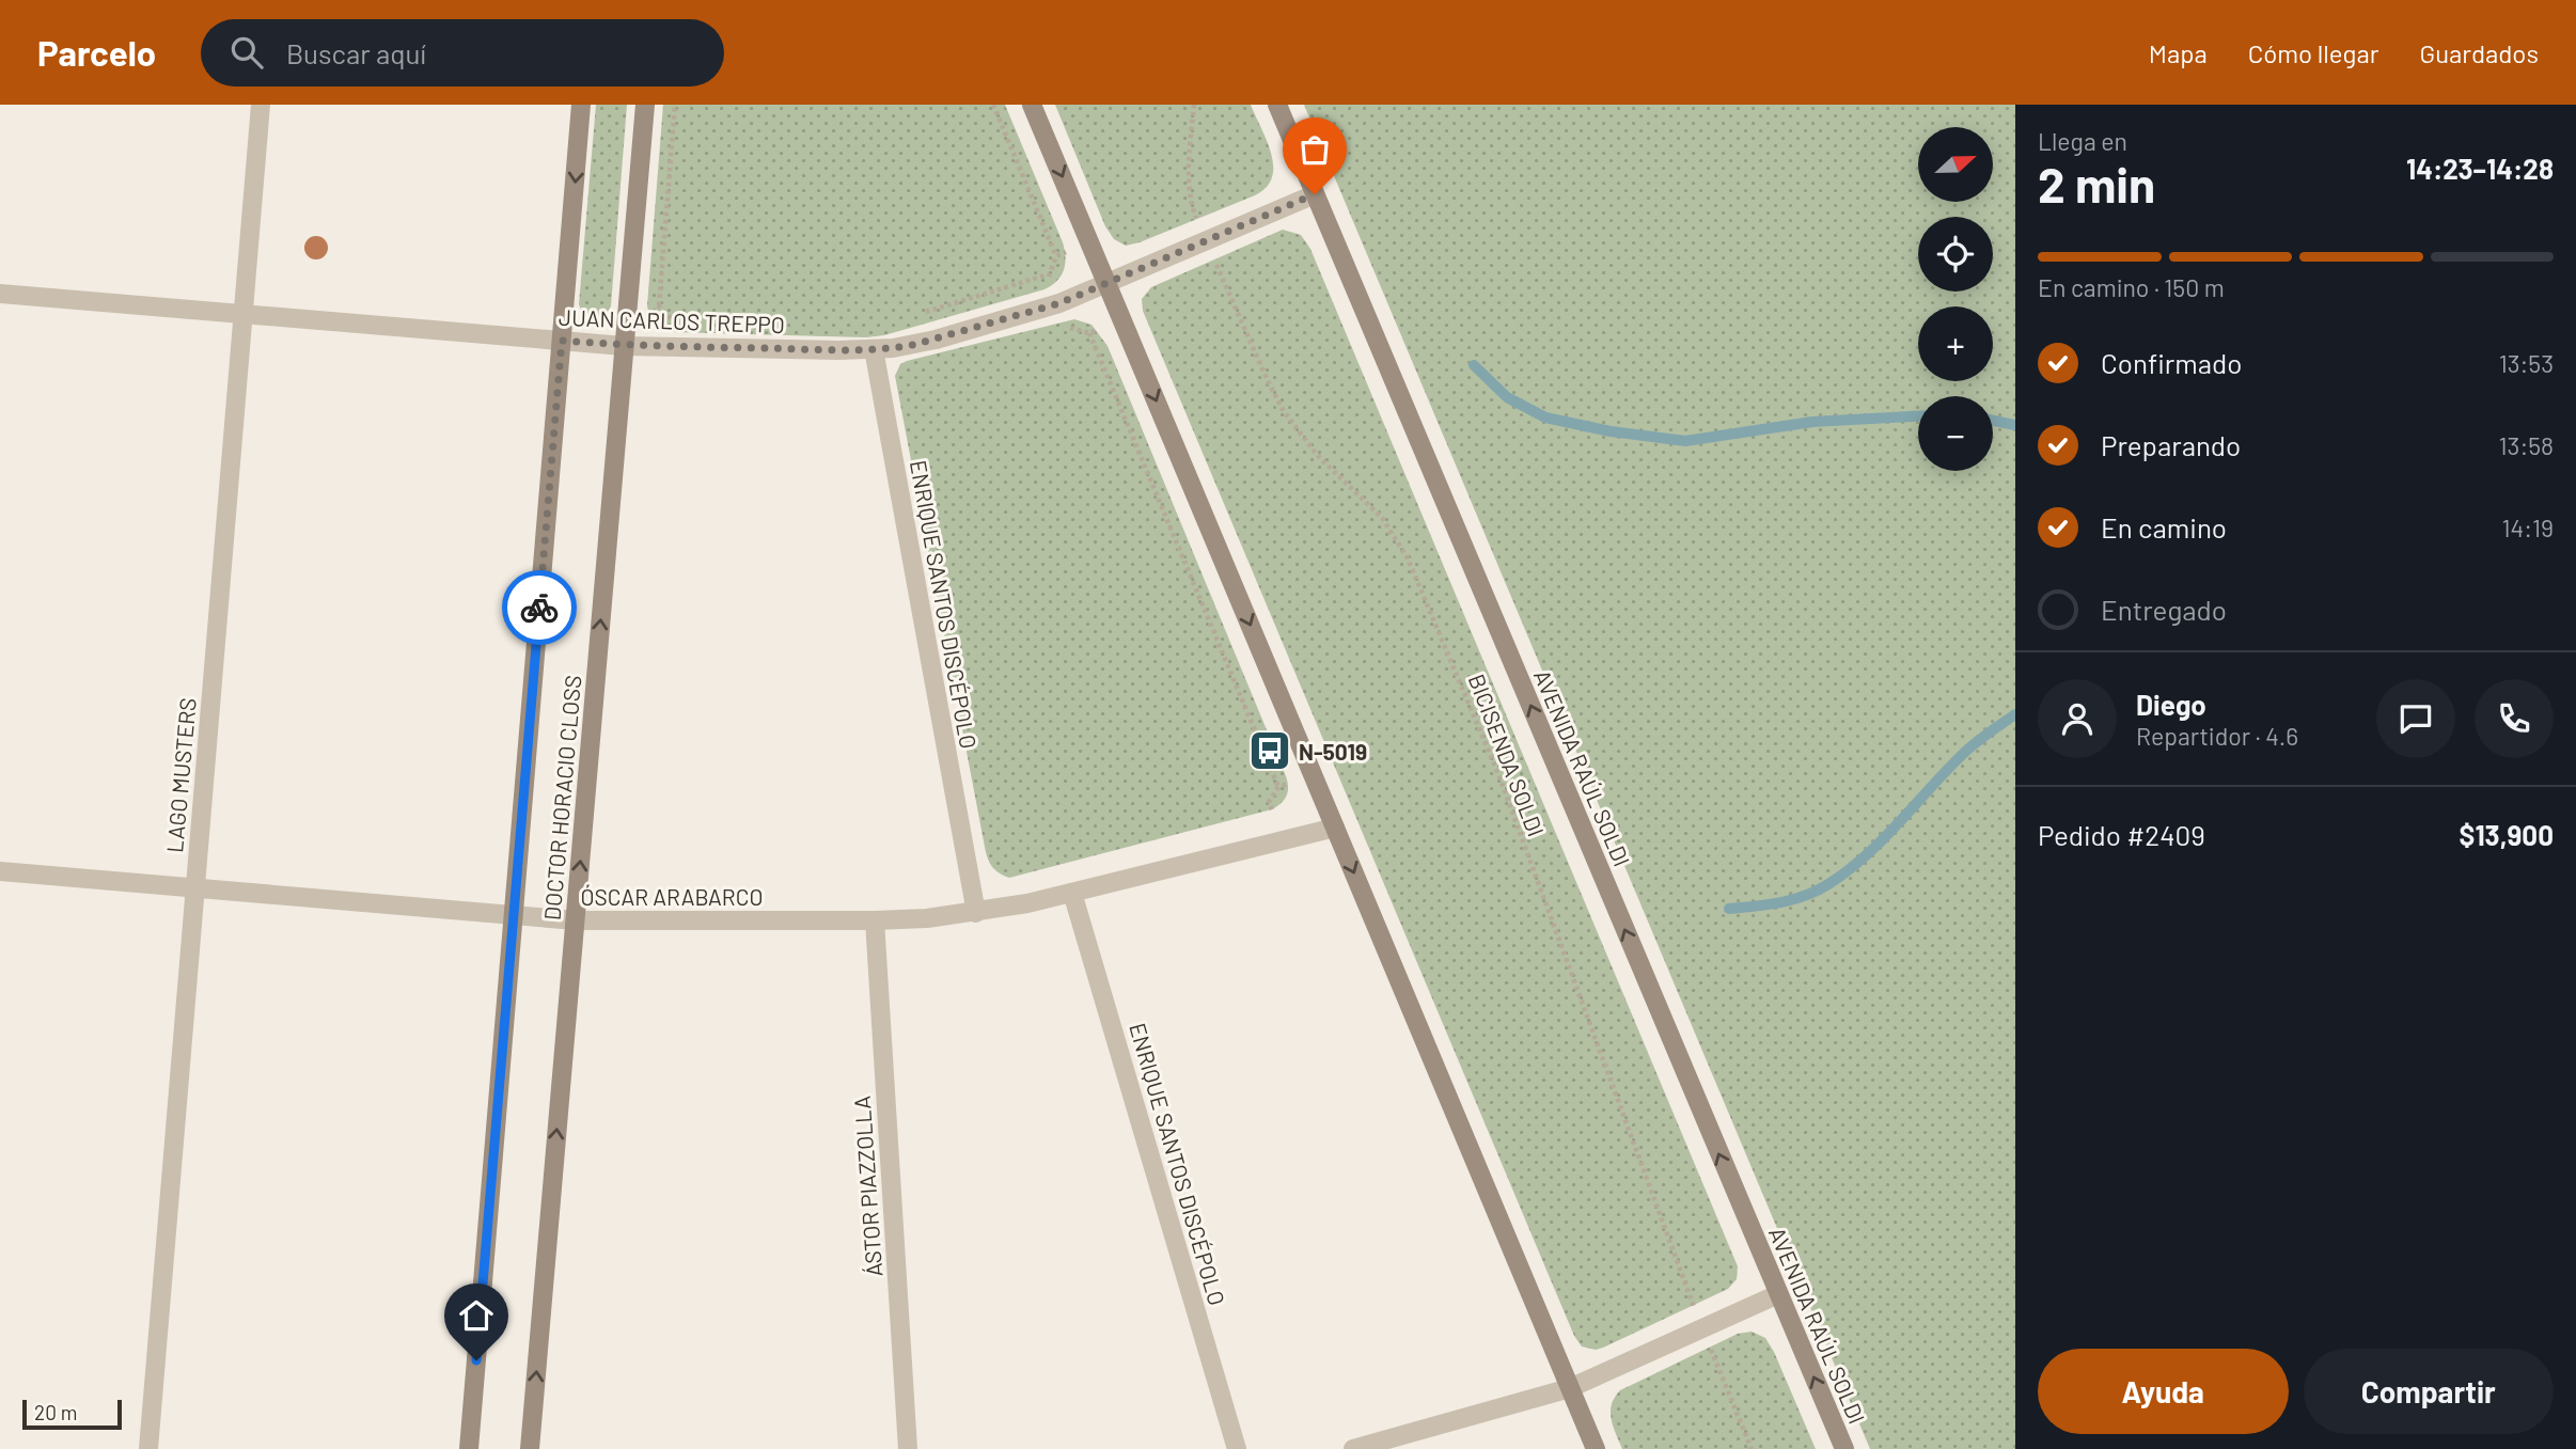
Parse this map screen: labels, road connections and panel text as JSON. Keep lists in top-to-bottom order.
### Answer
{
  "streets": {
    "main road": ["AVENIDA RAÚL SOLDI", "DOCTOR HORACIO CLOSS"],
    "street": [
      "JUAN CARLOS TREPPO",
      "ENRIQUE SANTOS DISCÉPOLO",
      "LAGO MUSTERS",
      "ÓSCAR ARABARCO",
      "ÁSTOR PIAZZOLLA"
    ],
    "path": ["BICISENDA SOLDI"]
  },
  "crossings": [
    ["JUAN CARLOS TREPPO", "ENRIQUE SANTOS DISCÉPOLO"],
    ["JUAN CARLOS TREPPO", "AVENIDA RAÚL SOLDI"],
    ["JUAN CARLOS TREPPO", "LAGO MUSTERS"],
    ["JUAN CARLOS TREPPO", "DOCTOR HORACIO CLOSS"],
    ["ENRIQUE SANTOS DISCÉPOLO", "ÓSCAR ARABARCO"],
    ["LAGO MUSTERS", "ÓSCAR ARABARCO"],
    ["DOCTOR HORACIO CLOSS", "ÓSCAR ARABARCO"],
    ["ÓSCAR ARABARCO", "ÁSTOR PIAZZOLLA"]
  ],
  "one_way": ["AVENIDA RAÚL SOLDI"],
  "places": {
    "bus stop": ["N-5019"]
  },
  "scale_bar": "20 m",
  "north": "right",
  "page": {
    "header": "Parcelo",
    "search": "Buscar aquí",
    "nav": ["Mapa", "Cómo llegar", "Guardados"],
    "heading": ["2 min", "Llega en", "14:23–14:28"],
    "panel": [
      "Diego",
      "Repartidor · 4.6",
      "Pedido #2409",
      "$13,900"
    ],
    "map_buttons": ["+", "−"],
    "bar": "En camino · 150 m",
    "list": [
      ["Confirmado", "13:53"],
      ["Preparando", "13:58"],
      ["En camino", "14:19"],
      "Entregado"
    ],
    "buttons": ["Ayuda", "Compartir"],
    "scale": "20 m"
  }
}
